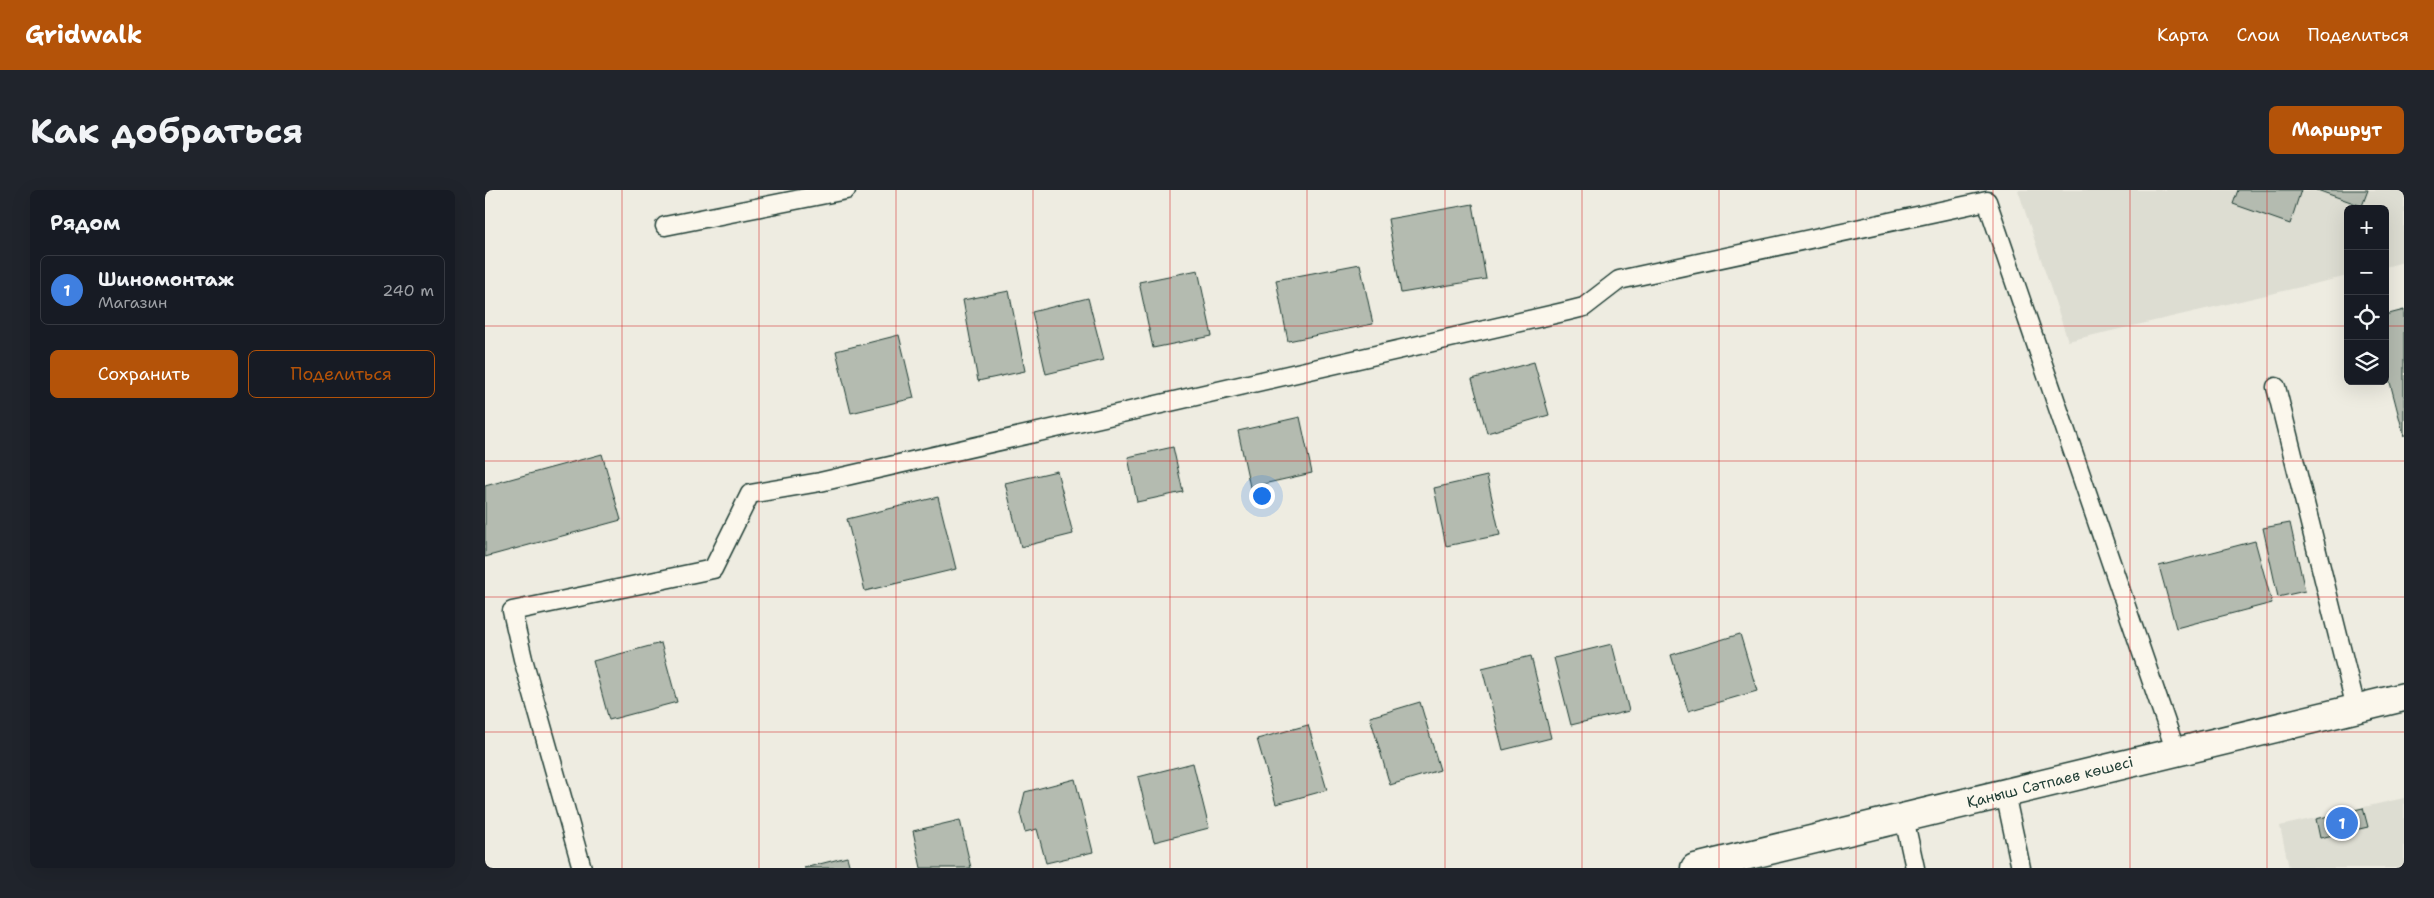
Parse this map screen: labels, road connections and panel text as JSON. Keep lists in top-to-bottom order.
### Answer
{
  "streets": {
    "street": ["Қаныш Сәтпаев көшесі"]
  },
  "page": {
    "header": "Gridwalk",
    "nav": ["Карта", "Слои", "Поделиться"],
    "buttons": [
      "Маршрут",
      ["Сохранить", "Поделиться"]
    ],
    "title": "Как добраться",
    "heading": "Рядом",
    "map_buttons": ["+", "−"],
    "list": [
      {
        "mark": "1",
        "name": "Шиномонтаж",
        "note": "Магазин",
        "value": "240 m"
      }
    ],
    "pins": "1"
  }
}
